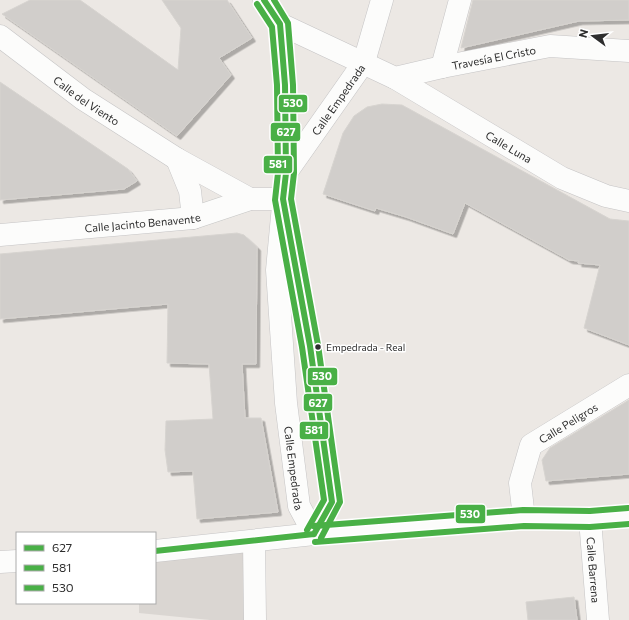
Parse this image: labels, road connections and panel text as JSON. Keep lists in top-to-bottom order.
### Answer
{
  "streets": {
    "street": [
      "Travesía El Cristo",
      "Calle del Viento",
      "Calle Empedrada",
      "Calle Luna",
      "Calle Jacinto Benavente",
      "Calle Peligros",
      "Calle Barrena"
    ]
  },
  "crossings": [
    ["Travesía El Cristo", "Calle Luna"],
    ["Calle del Viento", "Calle Jacinto Benavente"],
    ["Calle Empedrada", "Calle Jacinto Benavente"]
  ],
  "places": ["Empedrada - Real"],
  "lines": ["transit line 627", "transit line 530", "transit line 581"],
  "legend": ["627", "581", "530"],
  "north": "left"
}
